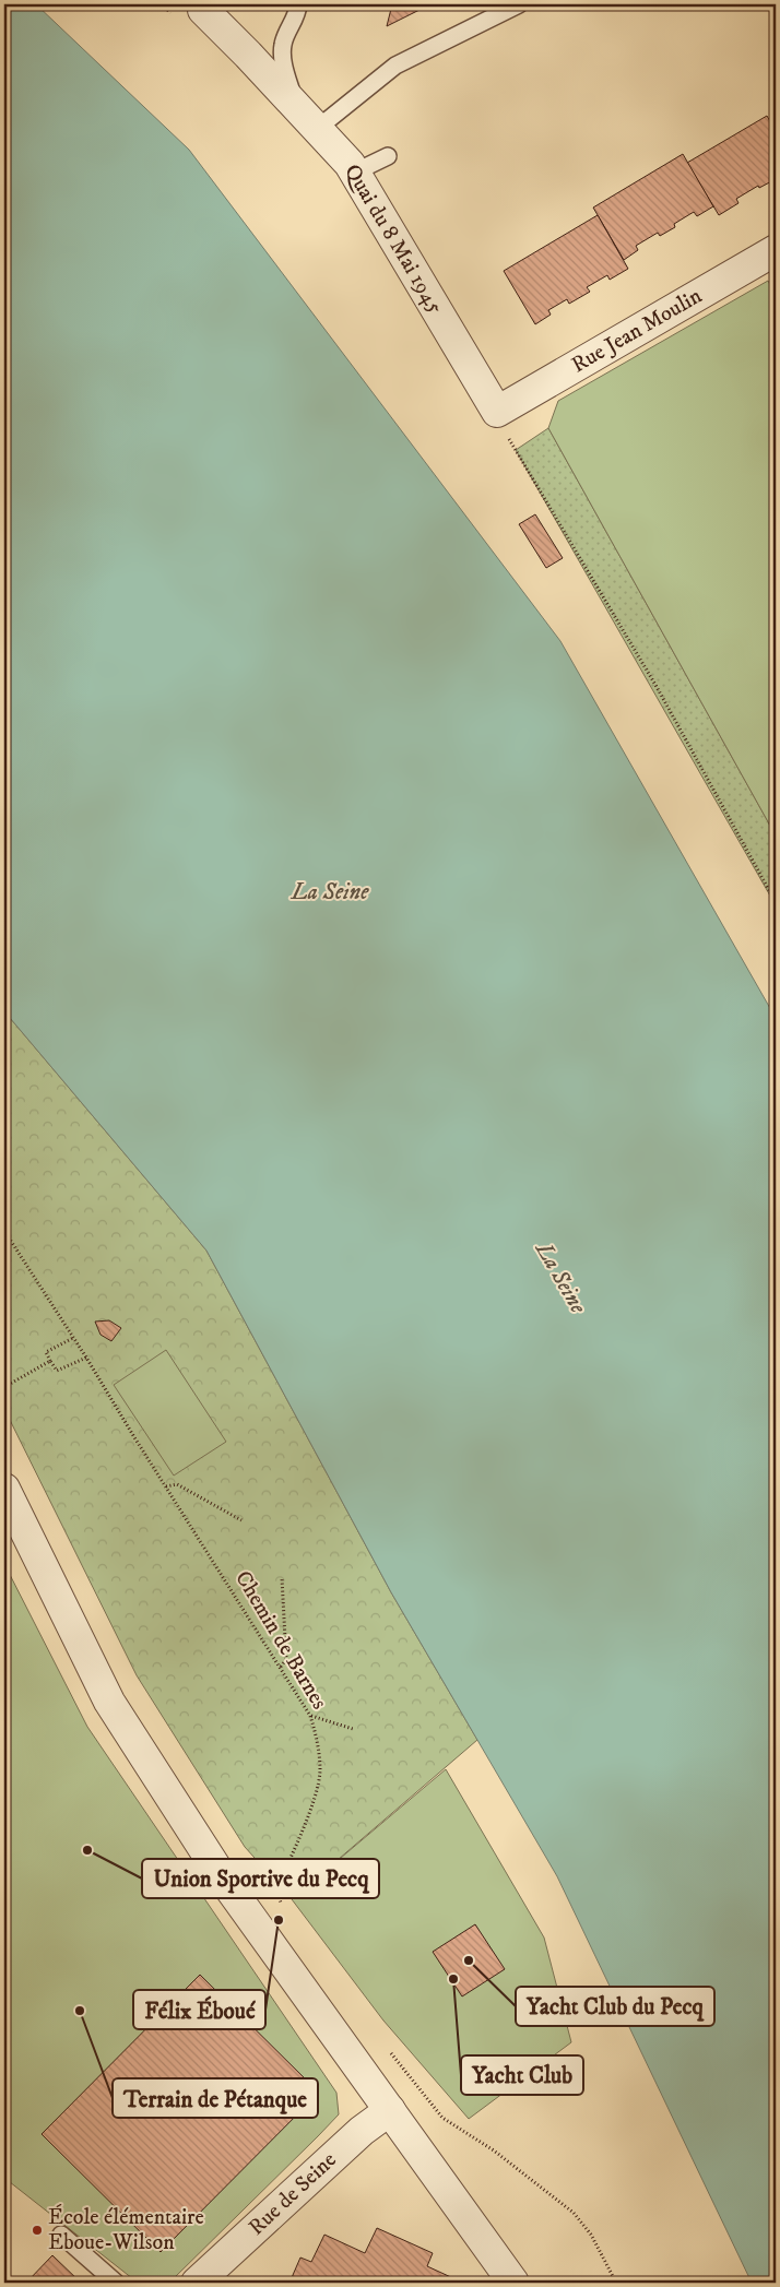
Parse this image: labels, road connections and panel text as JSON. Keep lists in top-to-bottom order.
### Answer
{
  "streets": {
    "street": ["Quai du 8 Mai 1945", "Rue Jean Moulin", "Rue de Seine"],
    "path": ["Chemin de Barnes"]
  },
  "crossings": [
    ["Quai du 8 Mai 1945", "Rue Jean Moulin"]
  ],
  "water": ["La Seine"],
  "places": [
    "Union Sportive du Pecq",
    "Félix Éboué",
    "Yacht Club du Pecq",
    "Yacht Club",
    "Terrain de Pétanque",
    "École élémentaire Eboue-Wilson"
  ]
}
